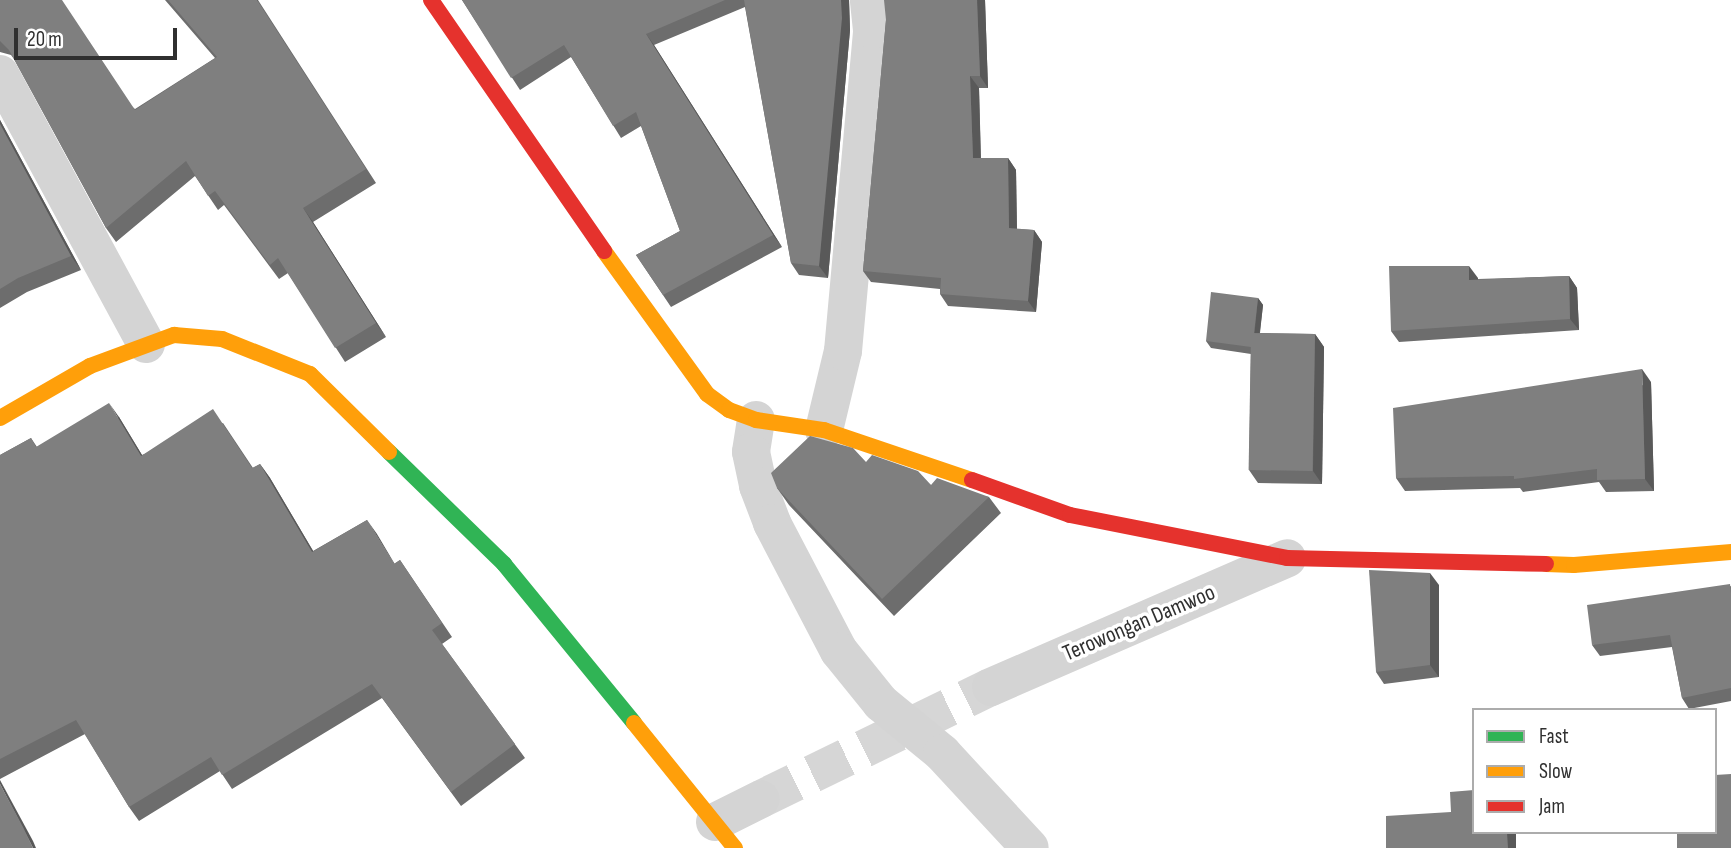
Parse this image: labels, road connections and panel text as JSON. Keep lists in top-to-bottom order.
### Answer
{
  "streets": {
    "street": ["Terowongan Damwoo"]
  },
  "legend": ["Fast", "Slow", "Jam"],
  "scale_bar": "20 m"
}
